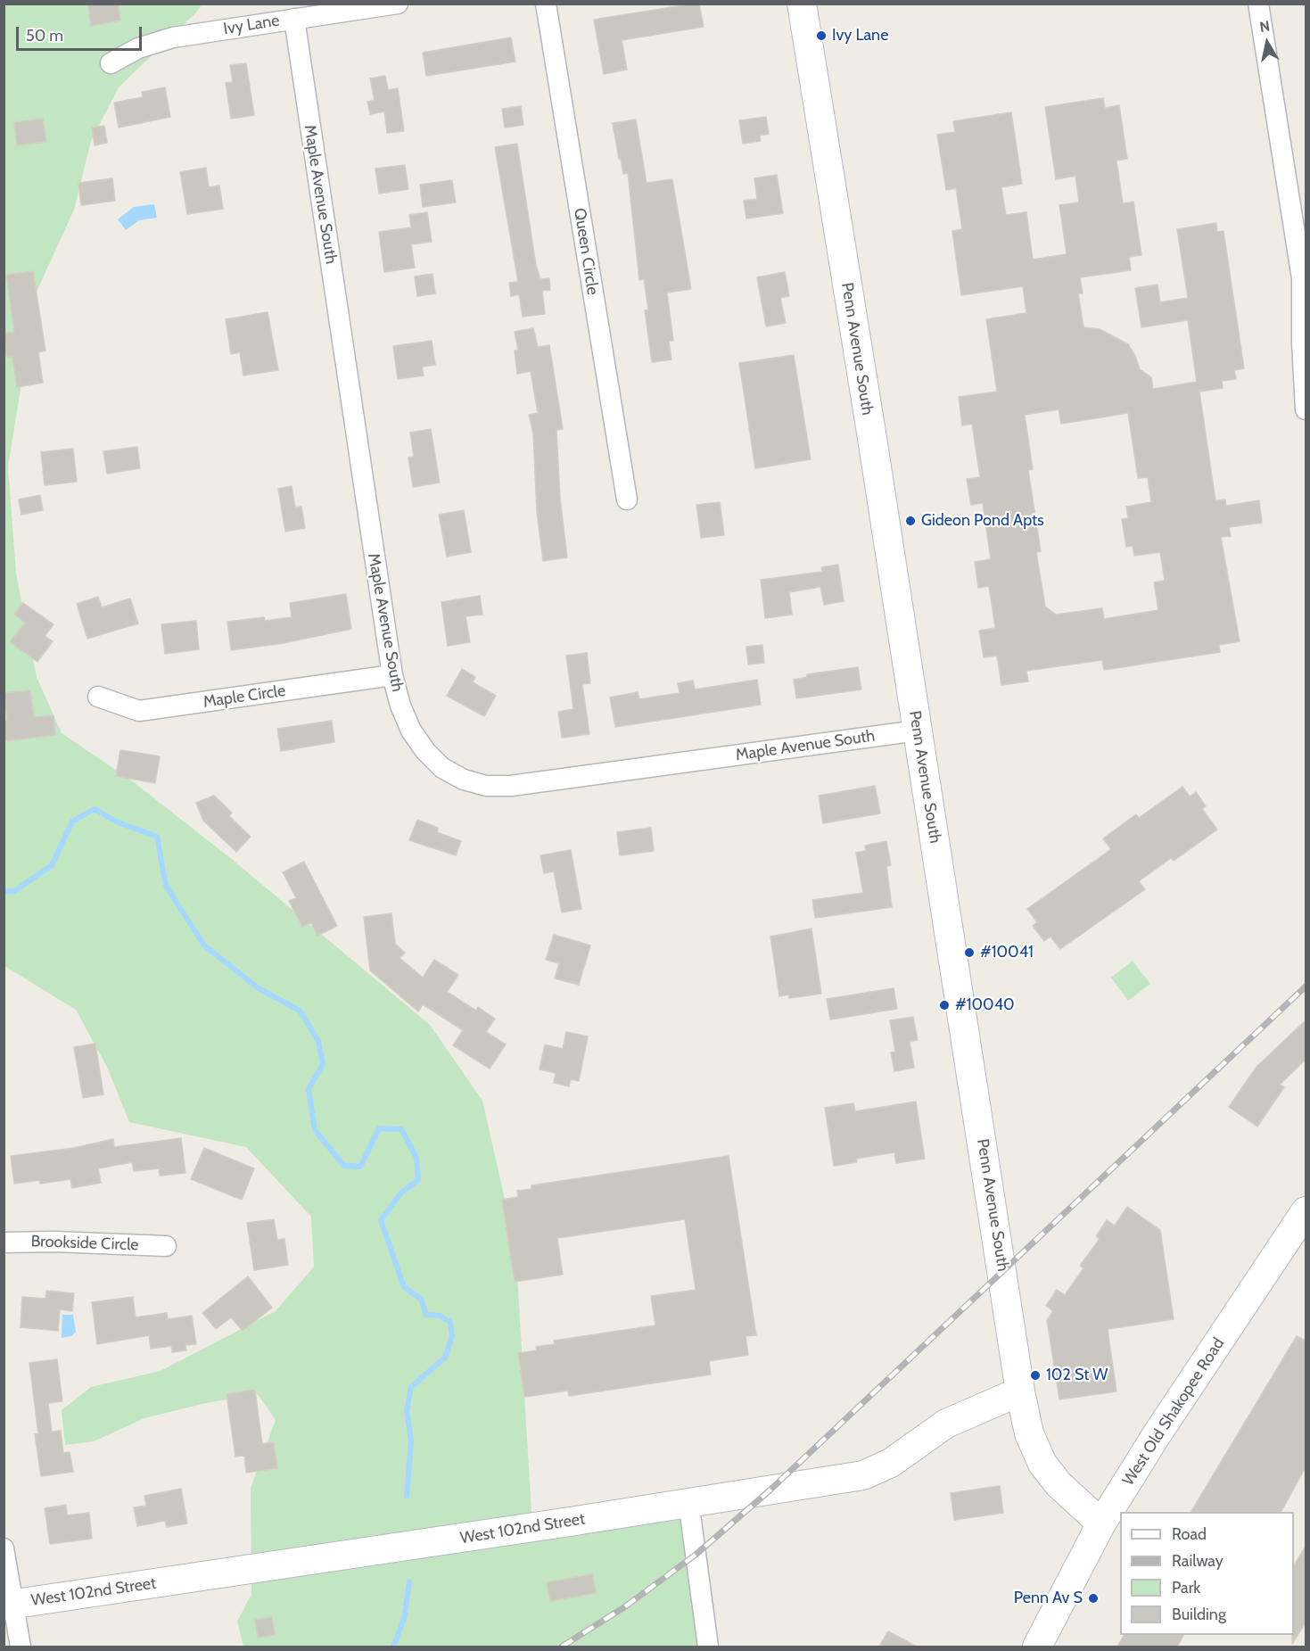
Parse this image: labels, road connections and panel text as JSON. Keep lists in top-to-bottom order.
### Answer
{
  "streets": {
    "main road": ["Penn Avenue South", "West Old Shakopee Road", "West 102nd Street"],
    "street": [
      "Ivy Lane",
      "Maple Avenue South",
      "Queen Circle",
      "Maple Circle",
      "Brookside Circle"
    ]
  },
  "crossings": [
    ["Ivy Lane", "Maple Avenue South"],
    ["Maple Avenue South", "Penn Avenue South"],
    ["Maple Avenue South", "Maple Circle"],
    ["Penn Avenue South", "West Old Shakopee Road"],
    ["Penn Avenue South", "West 102nd Street"]
  ],
  "places": [
    "Ivy Lane",
    "Gideon Pond Apts",
    "#10041",
    "#10040",
    "102 St W",
    "Penn Av S"
  ],
  "legend": [
    "Road",
    "Railway",
    "Park",
    "Building"
  ],
  "scale_bar": "50 m",
  "north": "top"
}
